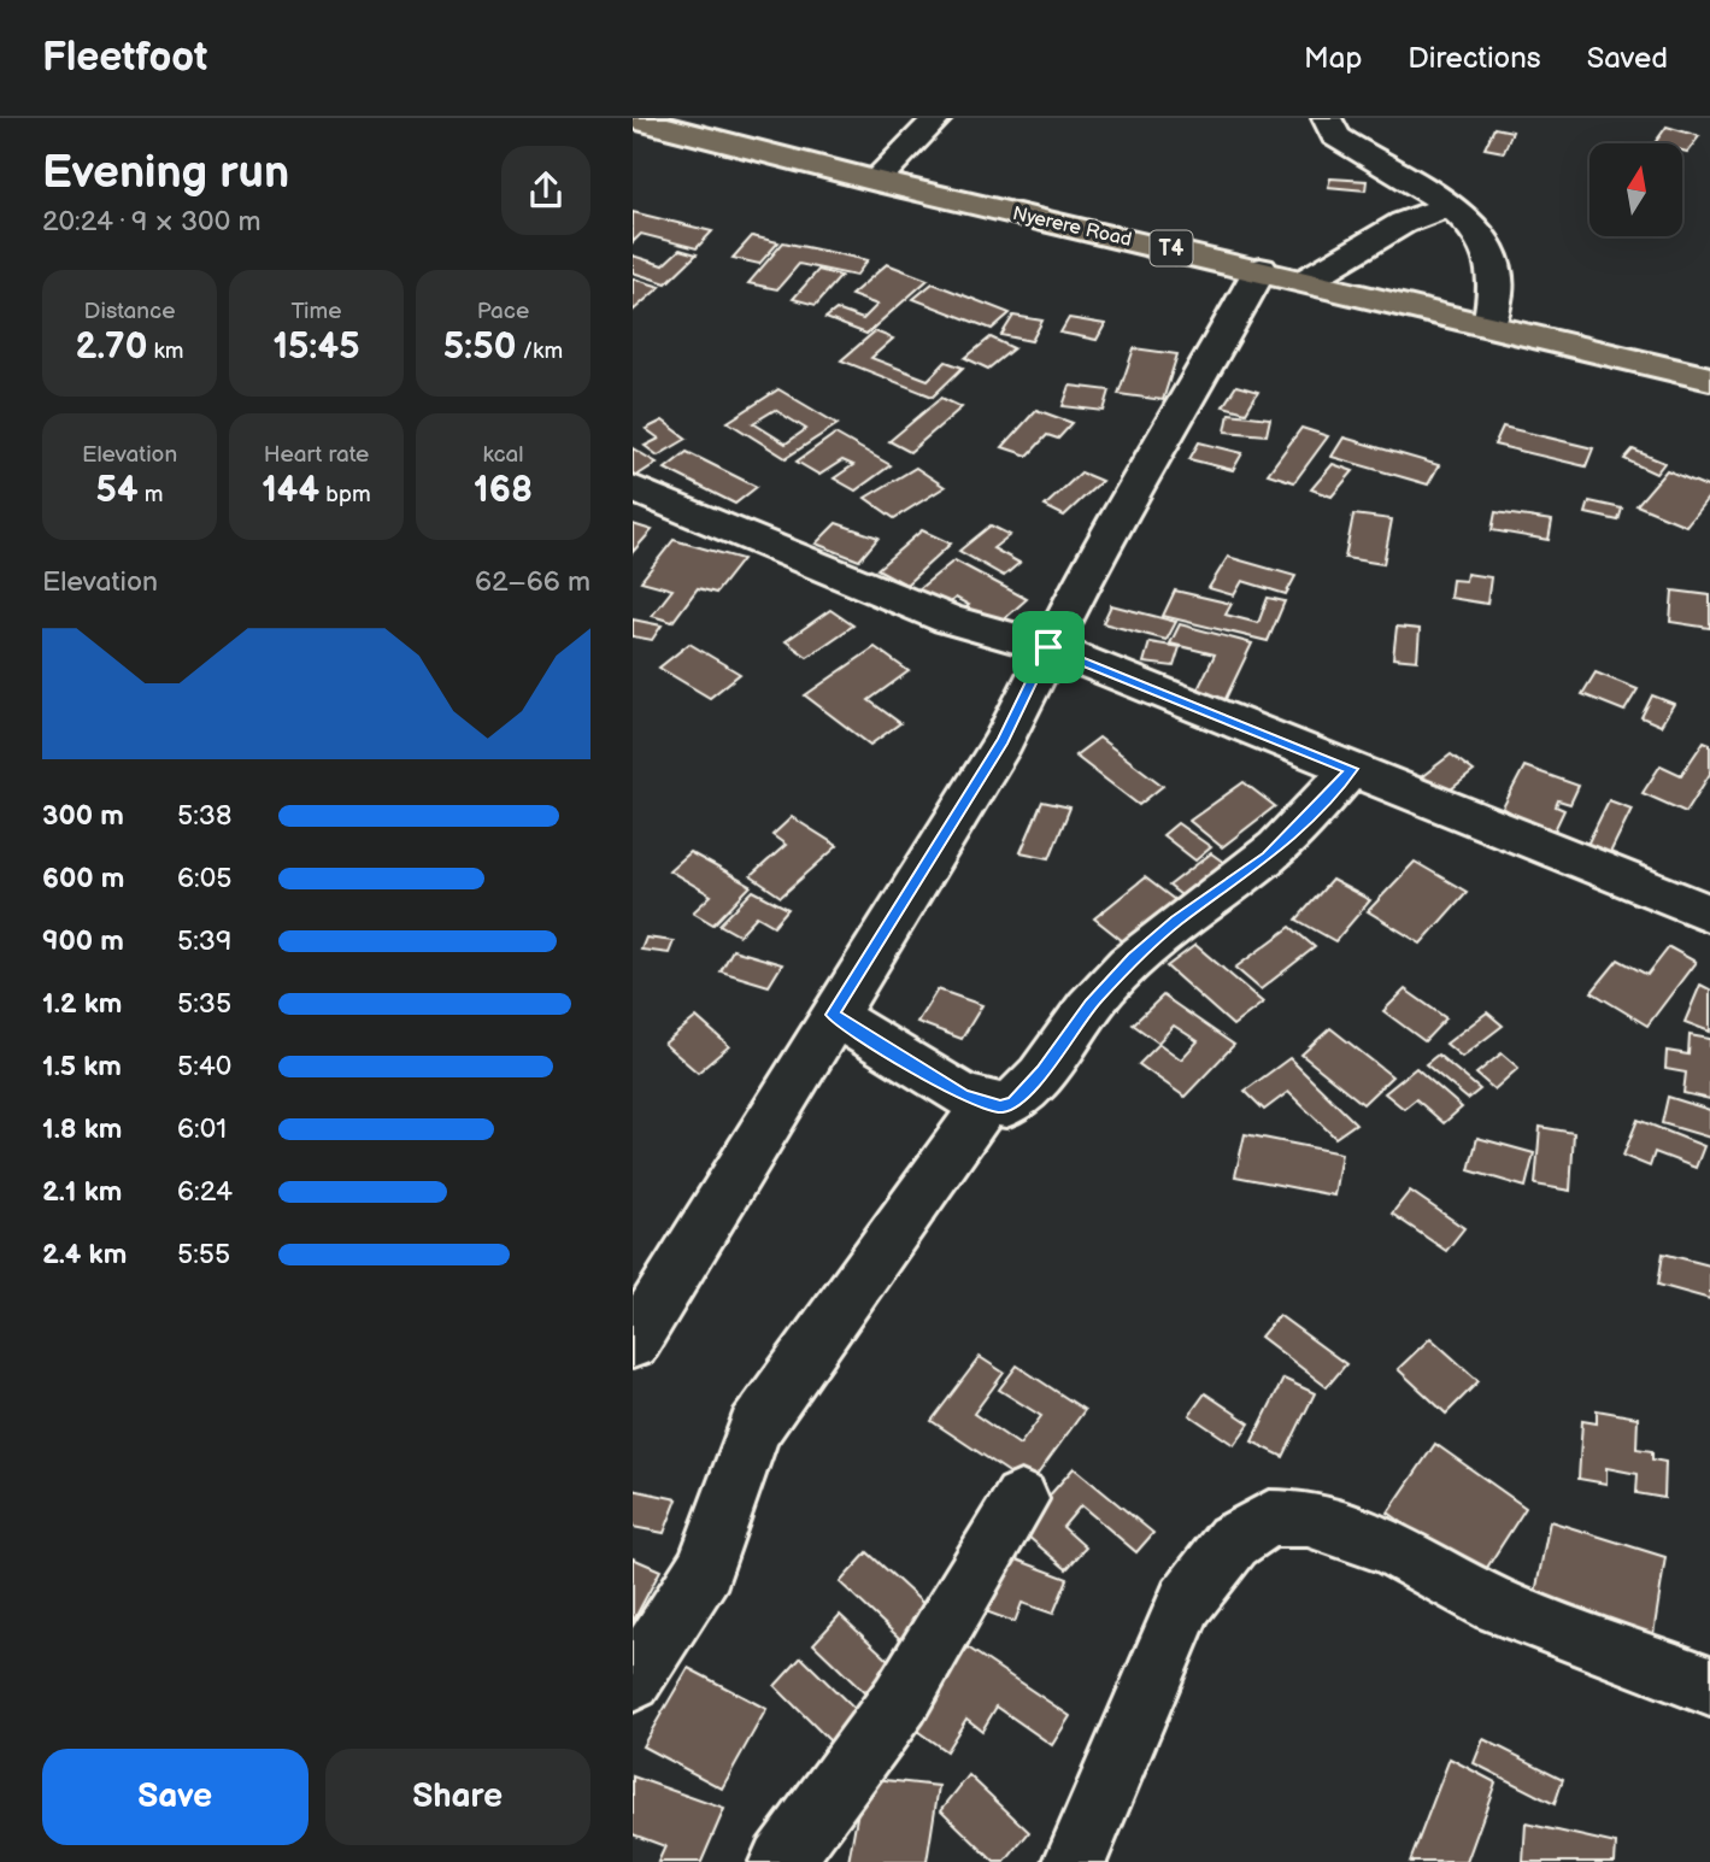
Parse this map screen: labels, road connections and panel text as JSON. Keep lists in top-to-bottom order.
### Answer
{
  "streets": {
    "highway": ["Nyerere Road", "T4"]
  },
  "north": "top",
  "page": {
    "header": "Fleetfoot",
    "nav": ["Map", "Directions", "Saved"],
    "heading": ["Evening run", "20:24 · 9 × 300 m"],
    "stats": [
      ["Distance", "2.70 km"],
      ["Time", "15:45"],
      ["Pace", "5:50 /km"],
      ["Elevation", "54 m"],
      ["Heart rate", "144 bpm"],
      ["kcal", "168"]
    ],
    "chart": ["Elevation", "62–66 m"],
    "list": [
      {
        "name": "300 m",
        "note": "5:38"
      },
      {
        "name": "600 m",
        "note": "6:05"
      },
      {
        "name": "900 m",
        "note": "5:39"
      },
      {
        "name": "1.2 km",
        "note": "5:35"
      },
      {
        "name": "1.5 km",
        "note": "5:40"
      },
      {
        "name": "1.8 km",
        "note": "6:01"
      },
      {
        "name": "2.1 km",
        "note": "6:24"
      },
      {
        "name": "2.4 km",
        "note": "5:55"
      }
    ],
    "buttons": ["Save", "Share"]
  }
}
